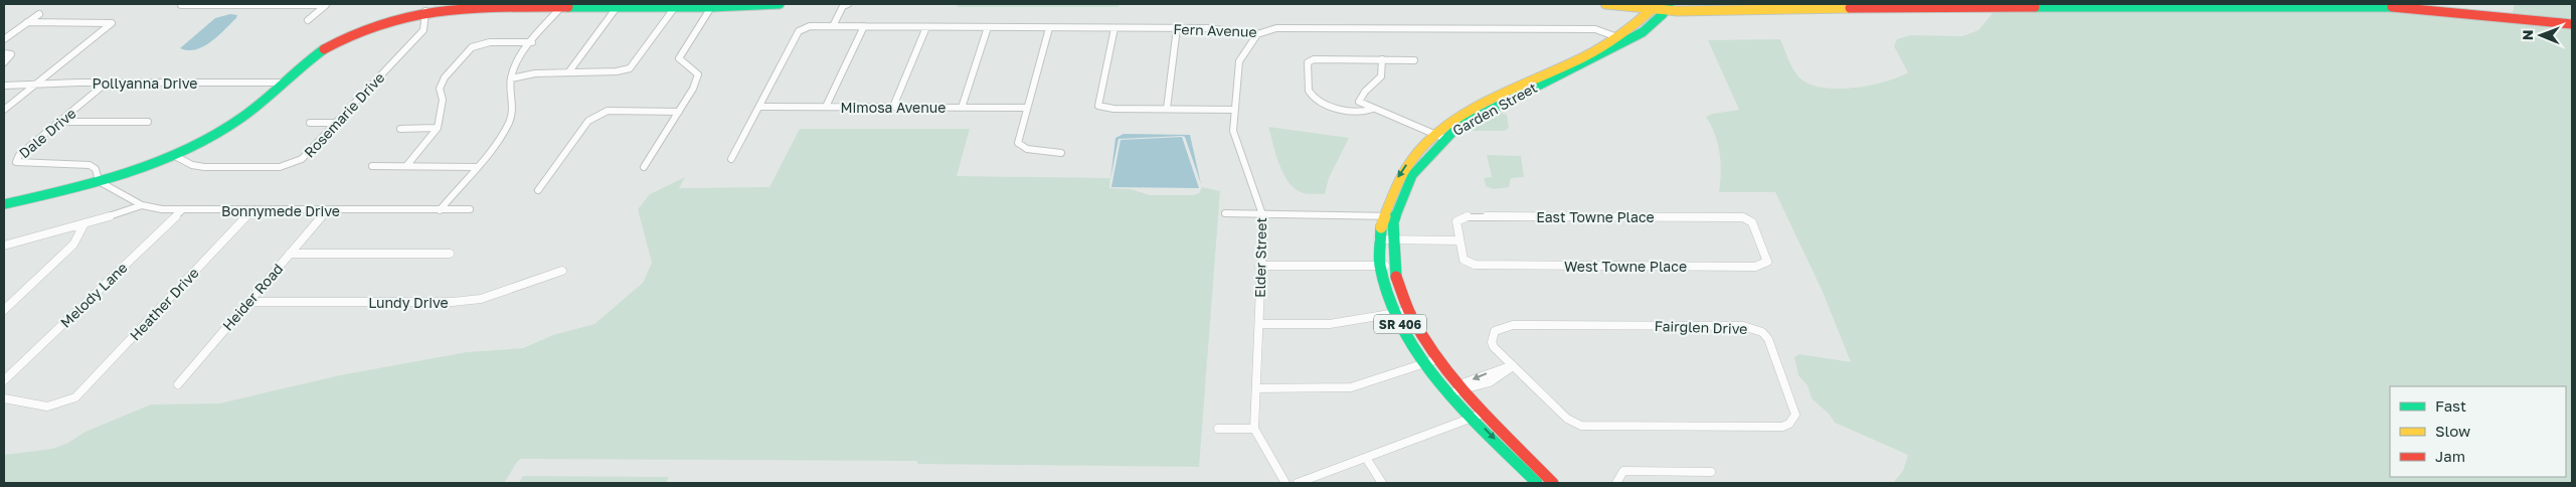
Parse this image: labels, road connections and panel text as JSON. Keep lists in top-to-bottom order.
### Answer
{
  "streets": {
    "street": [
      "Fern Avenue",
      "Pollyanna Drive",
      "Mimosa Avenue",
      "Garden Street",
      "Rosemarie Drive",
      "Dale Drive",
      "Bonnymede Drive",
      "East Towne Place",
      "Elder Street",
      "West Towne Place",
      "Melody Lane",
      "Heider Road",
      "Lundy Drive",
      "Heather Drive",
      "SR 406",
      "Fairglen Drive"
    ]
  },
  "crossings": [
    ["Fern Avenue", "Mimosa Avenue"],
    ["Fern Avenue", "Elder Street"],
    ["Pollyanna Drive", "Dale Drive"],
    ["Dale Drive", "Bonnymede Drive"],
    ["Bonnymede Drive", "Melody Lane"],
    ["Bonnymede Drive", "Heider Road"],
    ["Bonnymede Drive", "Heather Drive"],
    ["East Towne Place", "West Towne Place"],
    ["Heider Road", "Lundy Drive"]
  ],
  "legend": ["Fast", "Slow", "Jam"],
  "north": "left"
}
